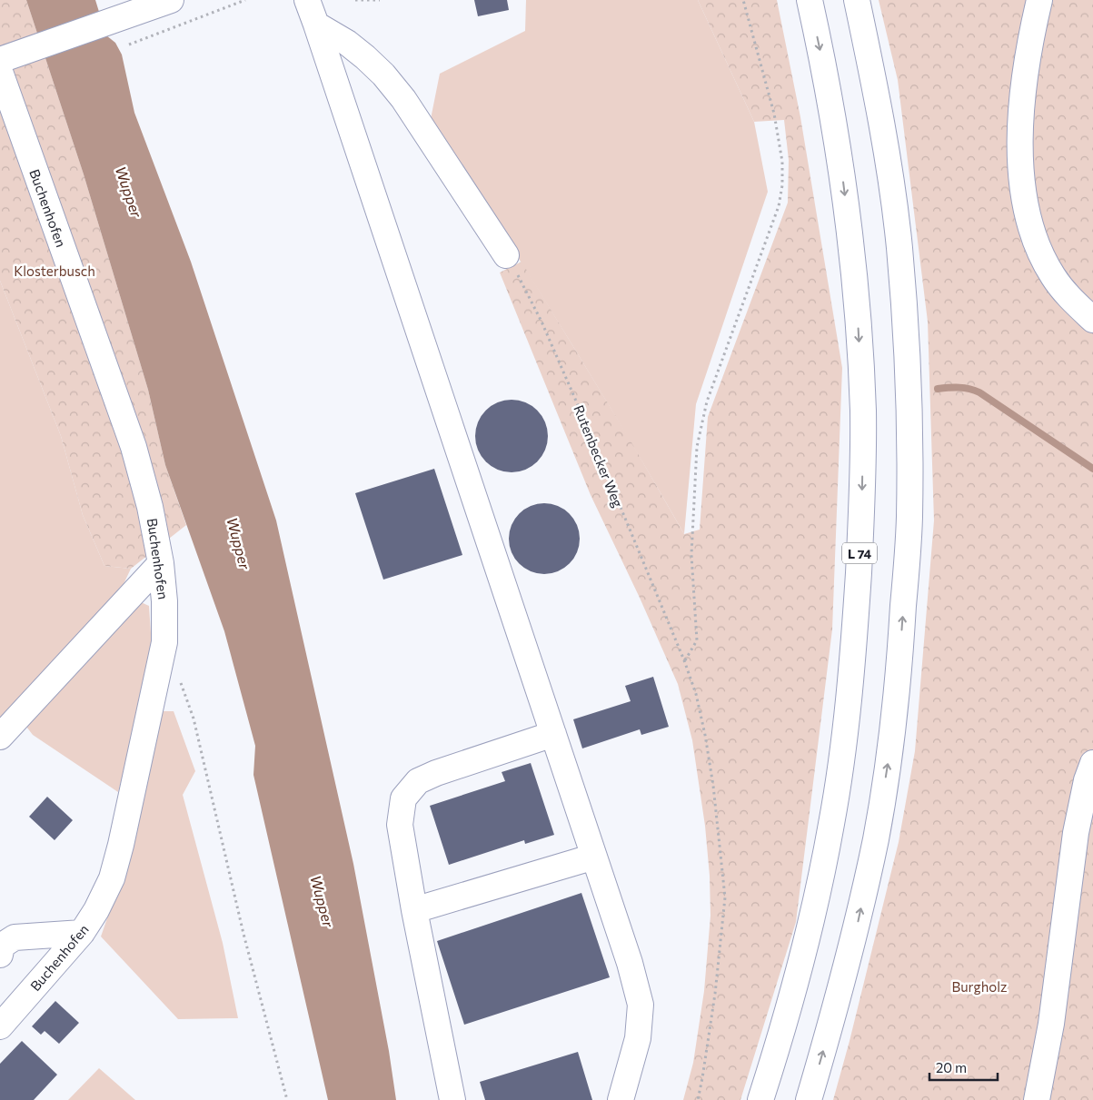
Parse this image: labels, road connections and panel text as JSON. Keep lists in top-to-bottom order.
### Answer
{
  "streets": {
    "main road": ["Buchenhofen", "L 74"],
    "path": ["Rutenbecker Weg"]
  },
  "water": ["Wupper"],
  "parks": ["Klosterbusch", "Burgholz"],
  "scale_bar": "20 m"
}
